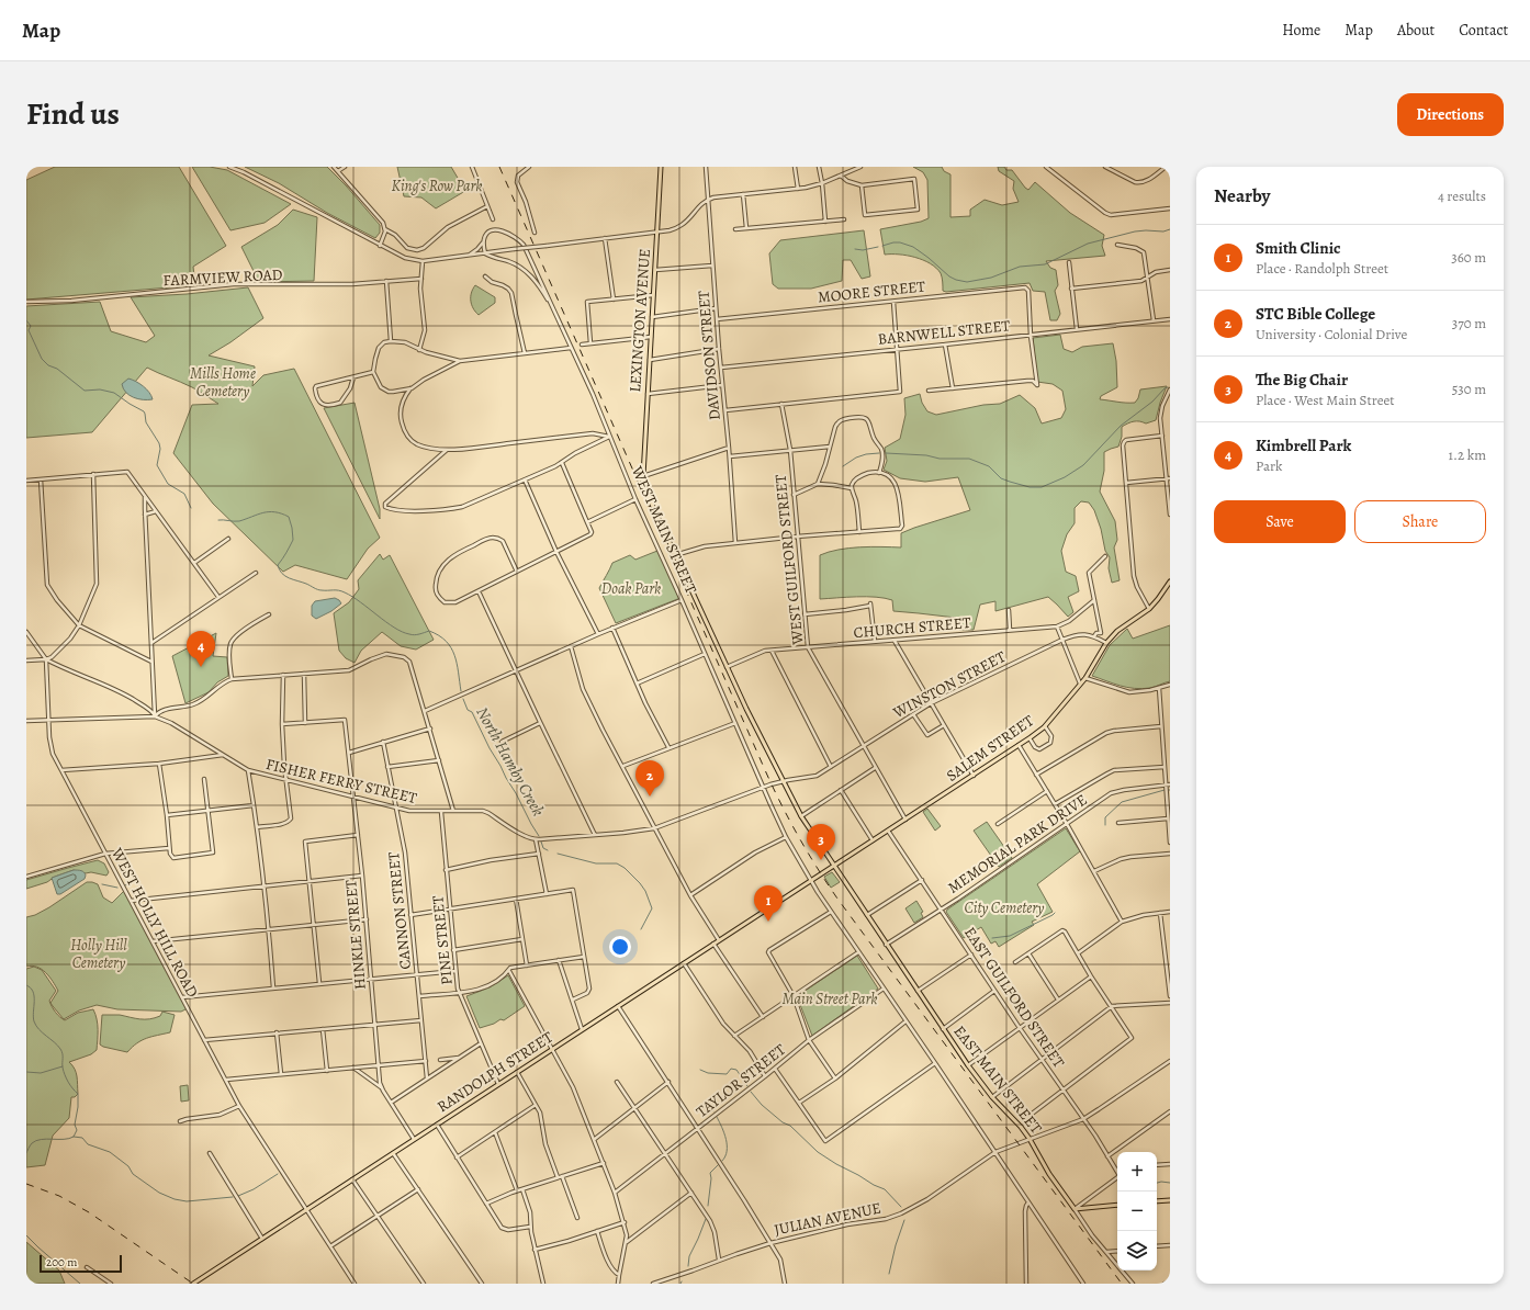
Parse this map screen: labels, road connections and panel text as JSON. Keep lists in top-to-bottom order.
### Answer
{
  "streets": {
    "main road": [
      "LEXINGTON AVENUE",
      "WEST MAIN STREET",
      "SALEM STREET",
      "RANDOLPH STREET",
      "EAST MAIN STREET"
    ],
    "street": [
      "FARMVIEW ROAD",
      "MOORE STREET",
      "BARNWELL STREET",
      "DAVIDSON STREET",
      "WEST GUILFORD STREET",
      "CHURCH STREET",
      "WINSTON STREET",
      "FISHER FERRY STREET",
      "MEMORIAL PARK DRIVE",
      "CANNON STREET",
      "WEST HOLLY HILL ROAD",
      "HINKLE STREET",
      "PINE STREET",
      "EAST GUILFORD STREET",
      "TAYLOR STREET",
      "JULIAN AVENUE"
    ]
  },
  "crossings": [
    ["MOORE STREET", "BARNWELL STREET"],
    ["MOORE STREET", "DAVIDSON STREET"],
    ["LEXINGTON AVENUE", "WEST MAIN STREET"],
    ["BARNWELL STREET", "DAVIDSON STREET"],
    ["WEST MAIN STREET", "CHURCH STREET"],
    ["WEST MAIN STREET", "WINSTON STREET"],
    ["WEST MAIN STREET", "SALEM STREET"],
    ["WEST MAIN STREET", "FISHER FERRY STREET"],
    ["WEST MAIN STREET", "RANDOLPH STREET"],
    ["WEST MAIN STREET", "EAST MAIN STREET"],
    ["WEST GUILFORD STREET", "CHURCH STREET"],
    ["WEST GUILFORD STREET", "WINSTON STREET"],
    ["WEST GUILFORD STREET", "SALEM STREET"],
    ["WINSTON STREET", "SALEM STREET"],
    ["WINSTON STREET", "FISHER FERRY STREET"],
    ["SALEM STREET", "EAST GUILFORD STREET"],
    ["SALEM STREET", "RANDOLPH STREET"],
    ["SALEM STREET", "EAST MAIN STREET"],
    ["FISHER FERRY STREET", "CANNON STREET"],
    ["FISHER FERRY STREET", "WEST HOLLY HILL ROAD"],
    ["FISHER FERRY STREET", "HINKLE STREET"],
    ["FISHER FERRY STREET", "PINE STREET"],
    ["MEMORIAL PARK DRIVE", "EAST GUILFORD STREET"],
    ["MEMORIAL PARK DRIVE", "EAST MAIN STREET"],
    ["WEST HOLLY HILL ROAD", "RANDOLPH STREET"],
    ["HINKLE STREET", "RANDOLPH STREET"],
    ["PINE STREET", "RANDOLPH STREET"],
    ["EAST GUILFORD STREET", "JULIAN AVENUE"],
    ["EAST MAIN STREET", "JULIAN AVENUE"]
  ],
  "water": ["North Hamby Creek"],
  "parks": [
    "King's Row Park",
    "Mills Home Cemetery",
    "Doak Park",
    "City Cemetery",
    "Holly Hill Cemetery",
    "Main Street Park"
  ],
  "scale_bar": "200 m",
  "page": {
    "header": "Map",
    "nav": [
      "Home",
      "Map",
      "About",
      "Contact"
    ],
    "title": "Find us",
    "buttons": [
      "Directions",
      ["Save", "Share"]
    ],
    "heading": ["Nearby", "4 results"],
    "list": [
      {
        "mark": "1",
        "name": "Smith Clinic",
        "note": "Place · Randolph Street",
        "value": "360 m"
      },
      {
        "mark": "2",
        "name": "STC Bible College",
        "note": "University · Colonial Drive",
        "value": "370 m"
      },
      {
        "mark": "3",
        "name": "The Big Chair",
        "note": "Place · West Main Street",
        "value": "530 m"
      },
      {
        "mark": "4",
        "name": "Kimbrell Park",
        "note": "Park",
        "value": "1.2 km"
      }
    ],
    "pins": [
      "4",
      "2",
      "3",
      "1"
    ],
    "map_buttons": ["+", "−"],
    "scale": "200 m"
  }
}
